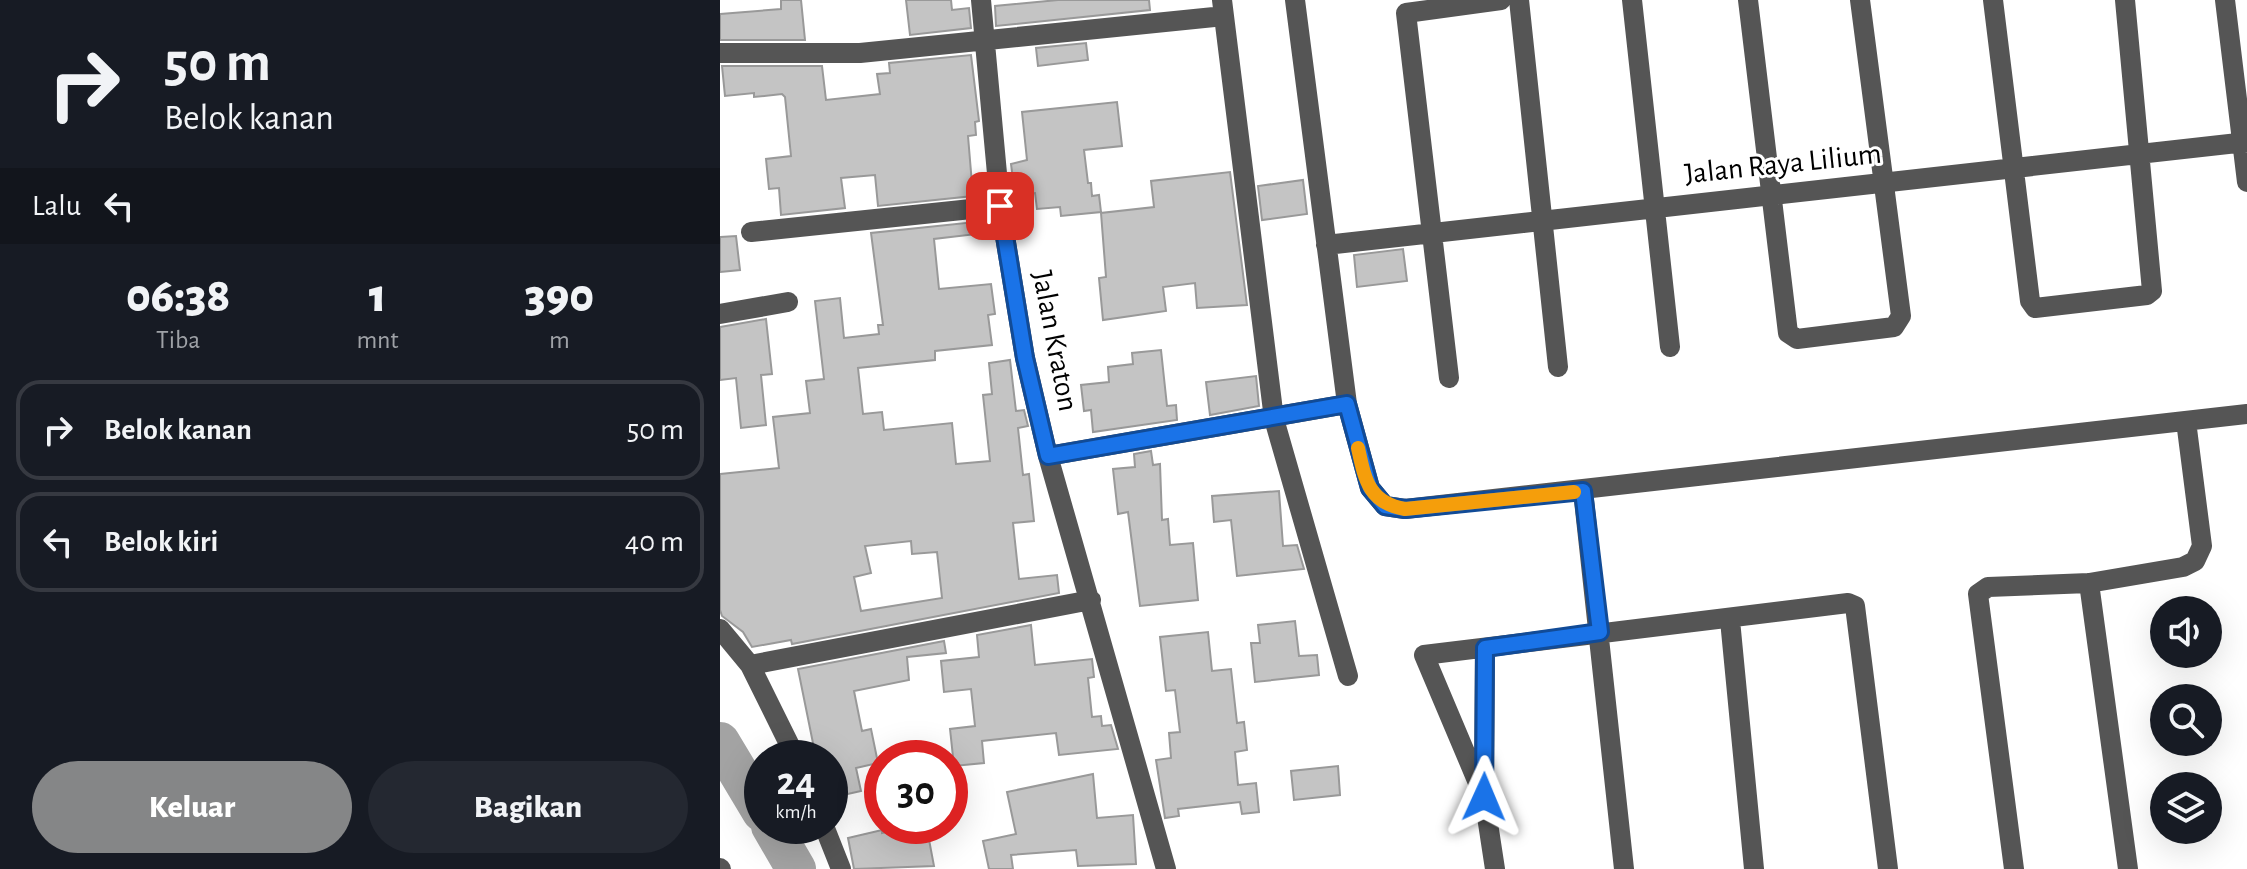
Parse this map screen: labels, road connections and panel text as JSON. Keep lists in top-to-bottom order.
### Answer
{
  "streets": {
    "street": ["Jalan Raya Lilium", "Jalan Kraton"]
  },
  "page": {
    "turn": ["50 m", "Belok kanan"],
    "then": "Lalu",
    "eta": [
      "06:38",
      "Tiba",
      "1",
      "mnt",
      "390",
      "m"
    ],
    "list": [
      {
        "name": "Belok kanan",
        "value": "50 m"
      },
      {
        "name": "Belok kiri",
        "value": "40 m"
      }
    ],
    "speed": "24 km/h",
    "limit": "30",
    "buttons": ["Keluar", "Bagikan"]
  }
}
